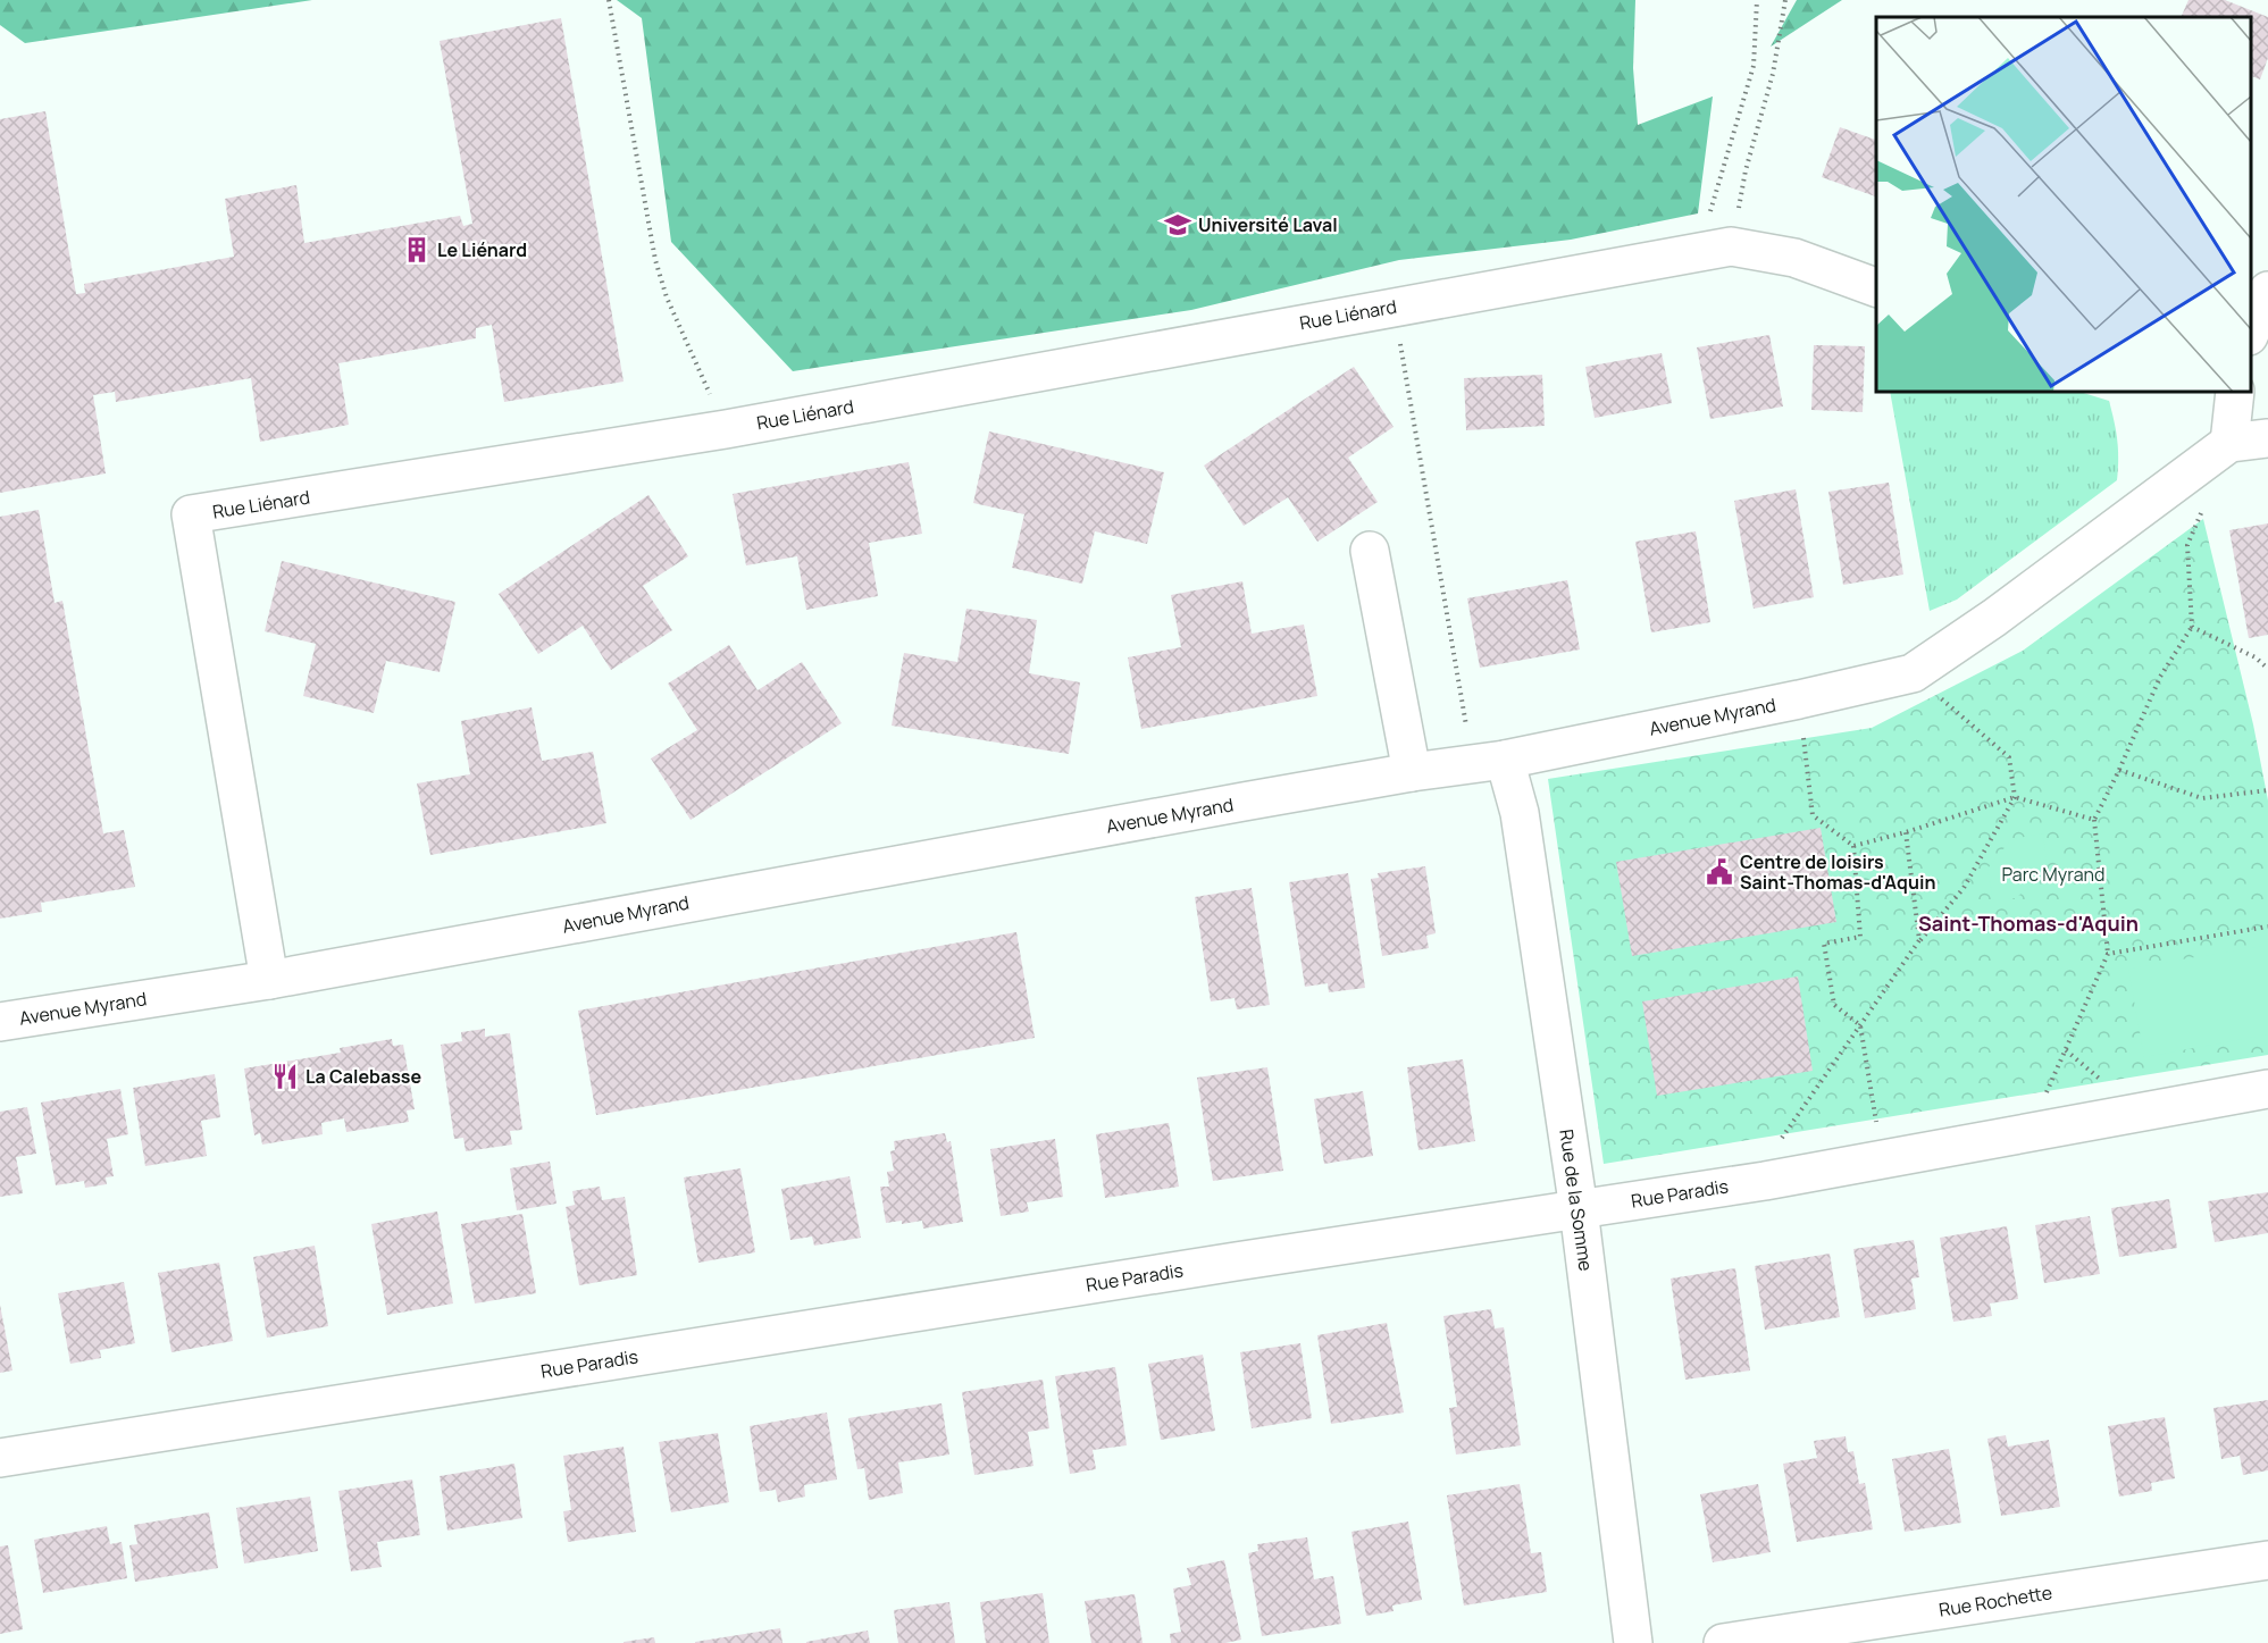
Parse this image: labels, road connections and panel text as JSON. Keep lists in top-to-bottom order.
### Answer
{
  "streets": {
    "street": [
      "Rue Liénard",
      "Avenue Myrand",
      "Rue Paradis",
      "Rue de la Somme",
      "Rue Rochette"
    ]
  },
  "crossings": [
    ["Rue Liénard", "Avenue Myrand"],
    ["Avenue Myrand", "Rue de la Somme"],
    ["Rue Paradis", "Rue de la Somme"]
  ],
  "districts": ["Saint-Thomas-d'Aquin"],
  "parks": ["Parc Myrand"],
  "places": {
    "school or university": ["Université Laval"],
    "building": ["Le Liénard"],
    "public building": ["Centre de loisirs Saint-Thomas-d'Aquin"],
    "restaurant": ["La Calebasse"]
  }
}
